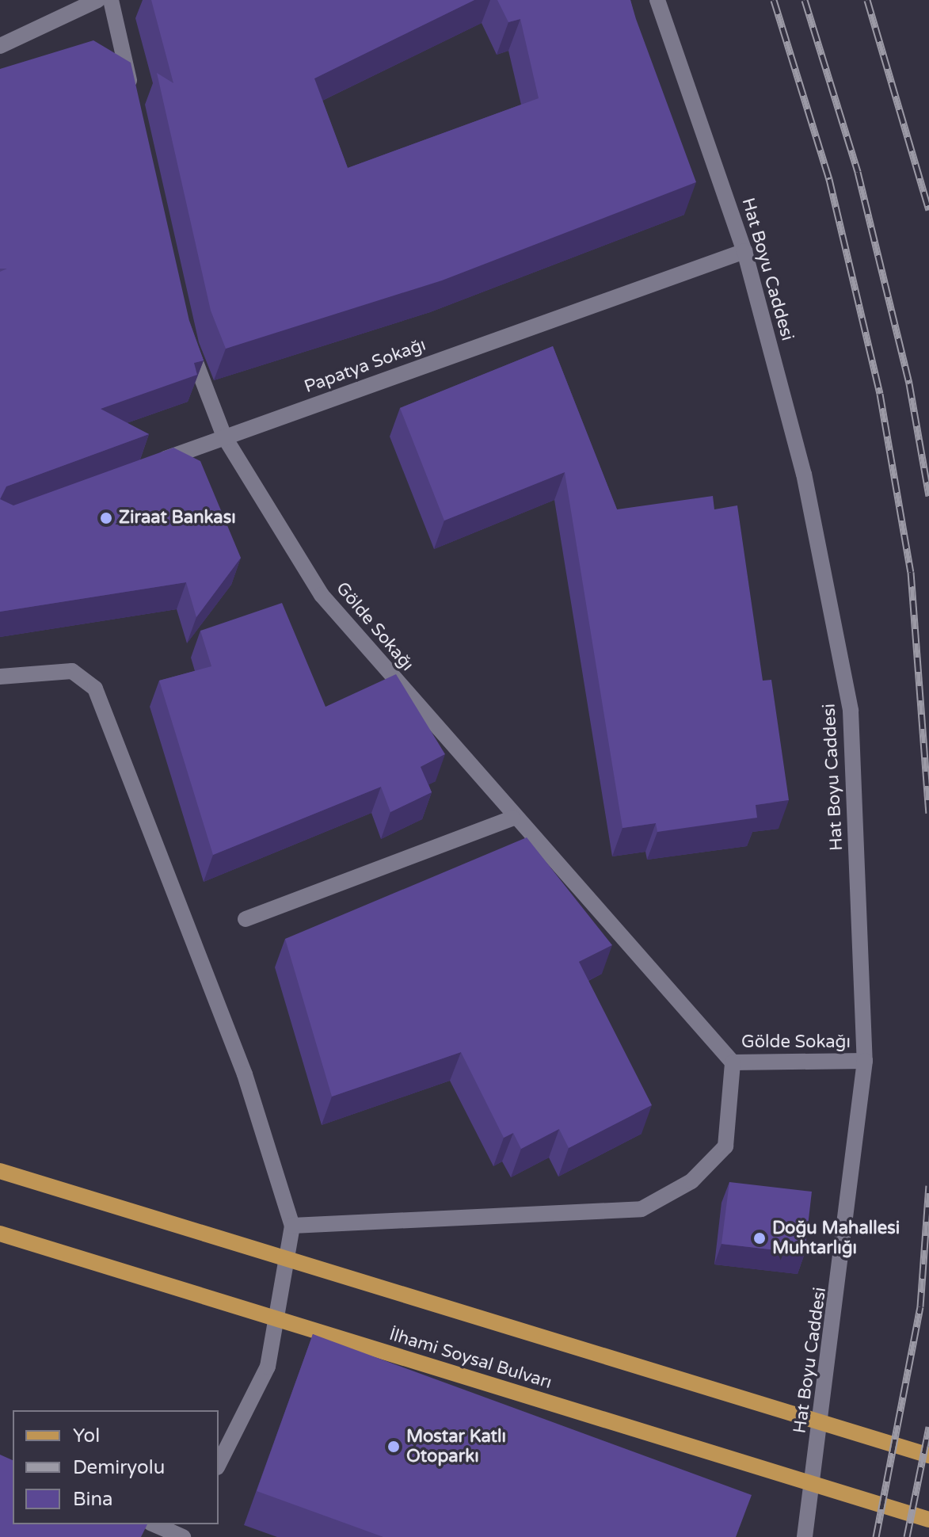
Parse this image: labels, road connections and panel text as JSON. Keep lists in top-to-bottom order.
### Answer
{
  "streets": {
    "main road": ["İlhami Soysal Bulvarı"],
    "street": ["Hat Boyu Caddesi", "Papatya Sokağı", "Gölde Sokağı"]
  },
  "crossings": [
    ["Hat Boyu Caddesi", "Papatya Sokağı"],
    ["Hat Boyu Caddesi", "Gölde Sokağı"],
    ["Papatya Sokağı", "Gölde Sokağı"]
  ],
  "places": ["Ziraat Bankası", "Doğu Mahallesi Muhtarlığı", "Mostar Katlı Otoparkı"],
  "legend": ["Yol", "Demiryolu", "Bina"]
}
